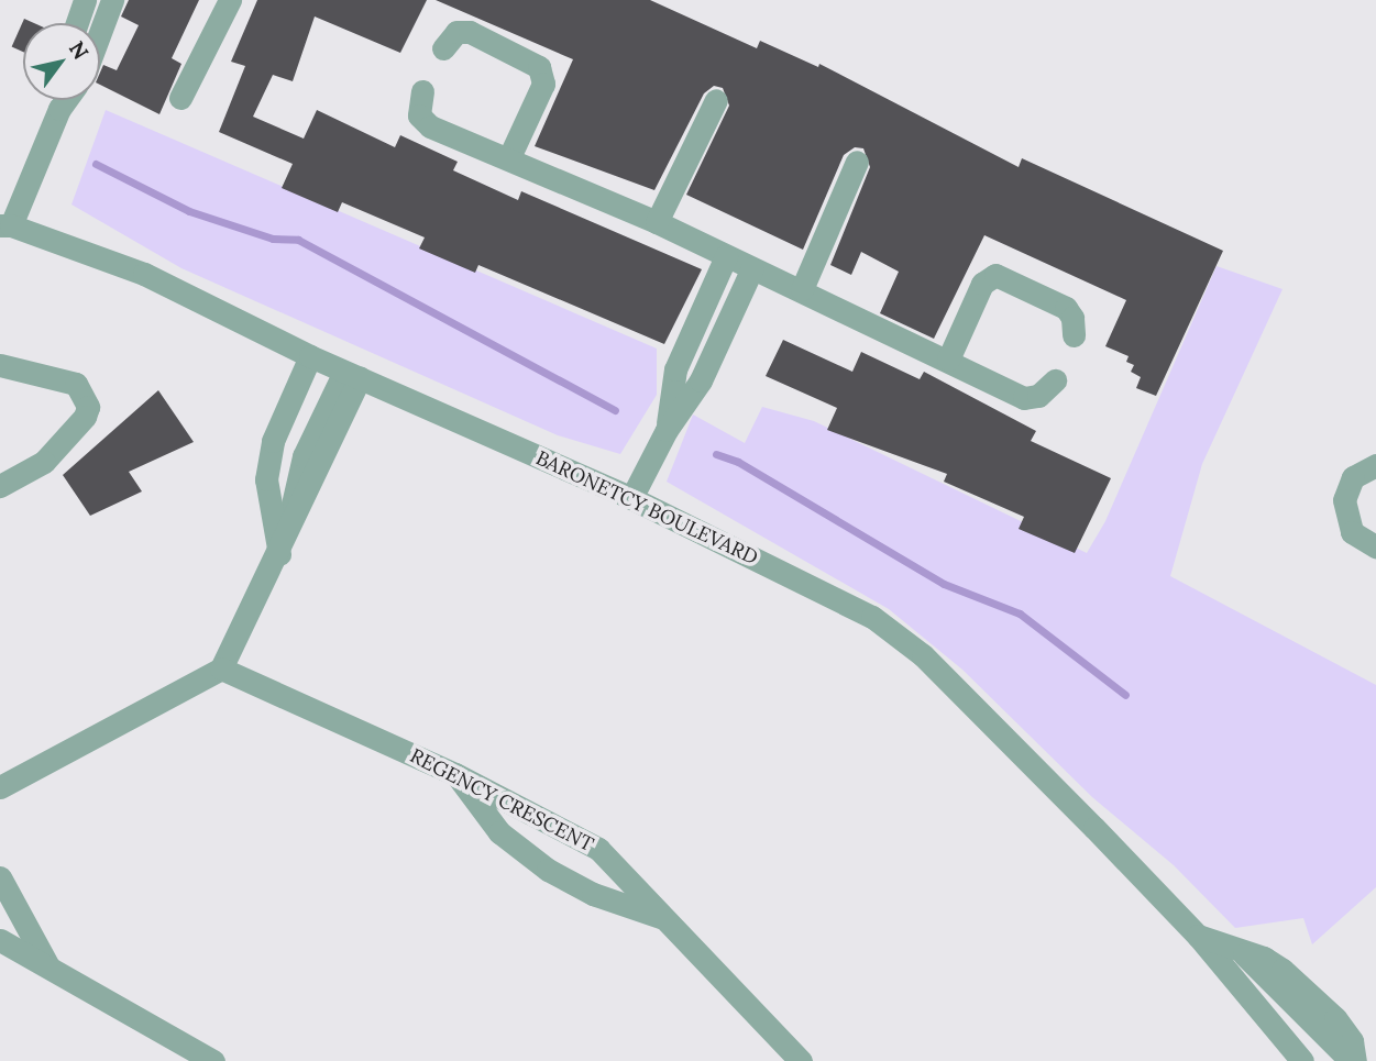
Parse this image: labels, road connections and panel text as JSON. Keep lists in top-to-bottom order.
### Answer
{
  "streets": {
    "street": ["BARONETCY BOULEVARD", "REGENCY CRESCENT"]
  },
  "north": "top right"
}
